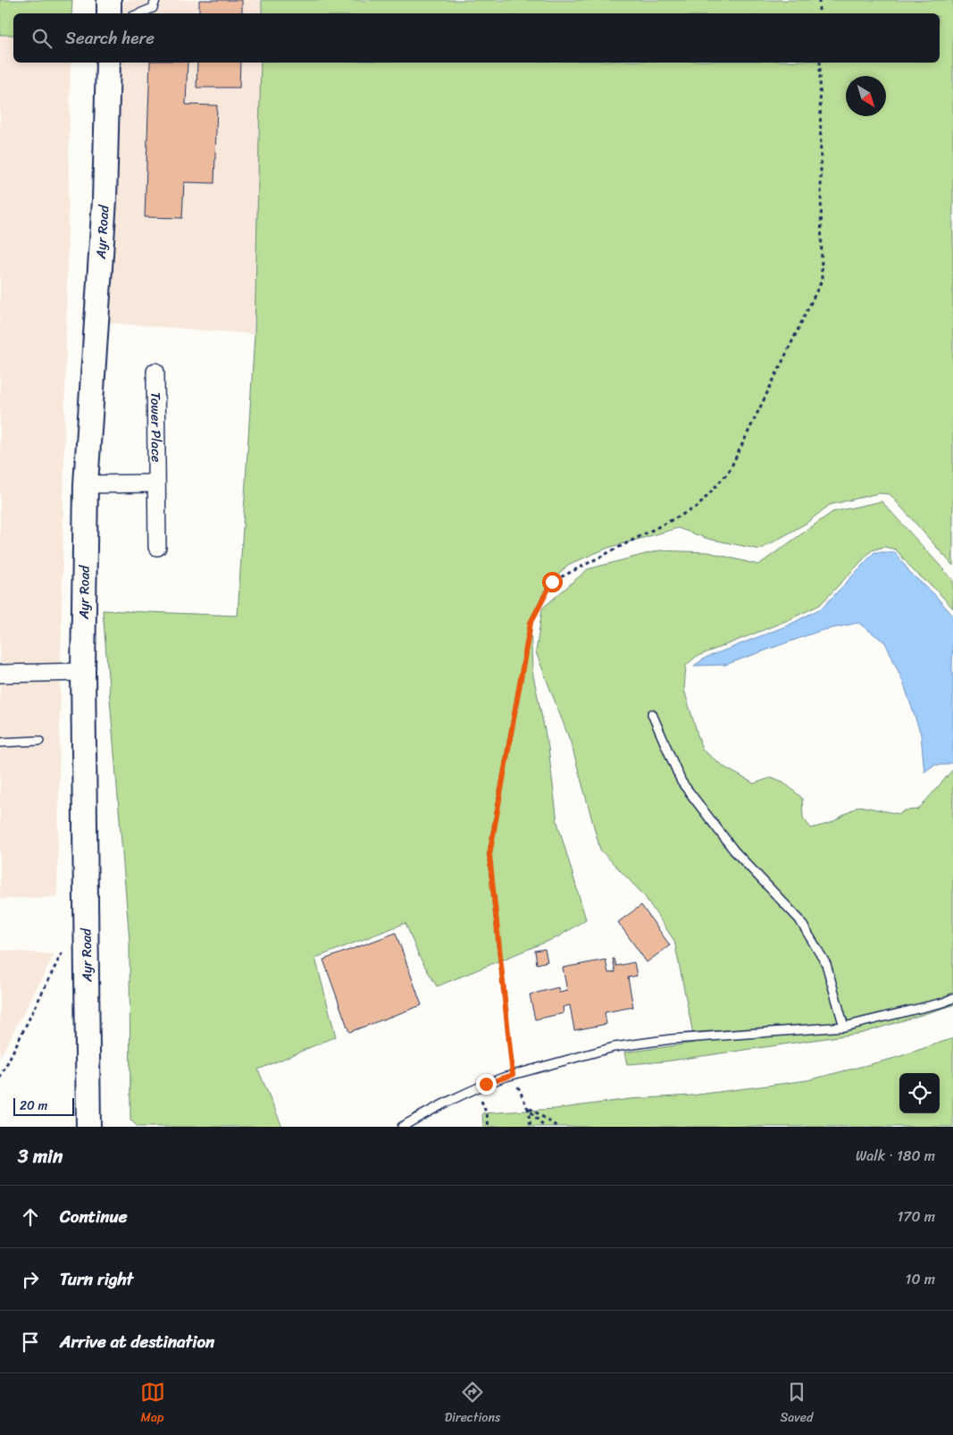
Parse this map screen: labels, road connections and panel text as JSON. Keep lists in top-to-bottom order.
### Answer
{
  "streets": {
    "main road": ["Ayr Road"],
    "street": ["Tower Place"]
  },
  "scale_bar": "20 m",
  "north": "bottom right",
  "page": {
    "search": "Search here",
    "scale": "20 m",
    "heading": ["3 min", "Walk · 180 m"],
    "list": [
      ["Continue", "170 m"],
      ["Turn right", "10 m"],
      "Arrive at destination"
    ],
    "nav": ["Map", "Directions", "Saved"]
  }
}
